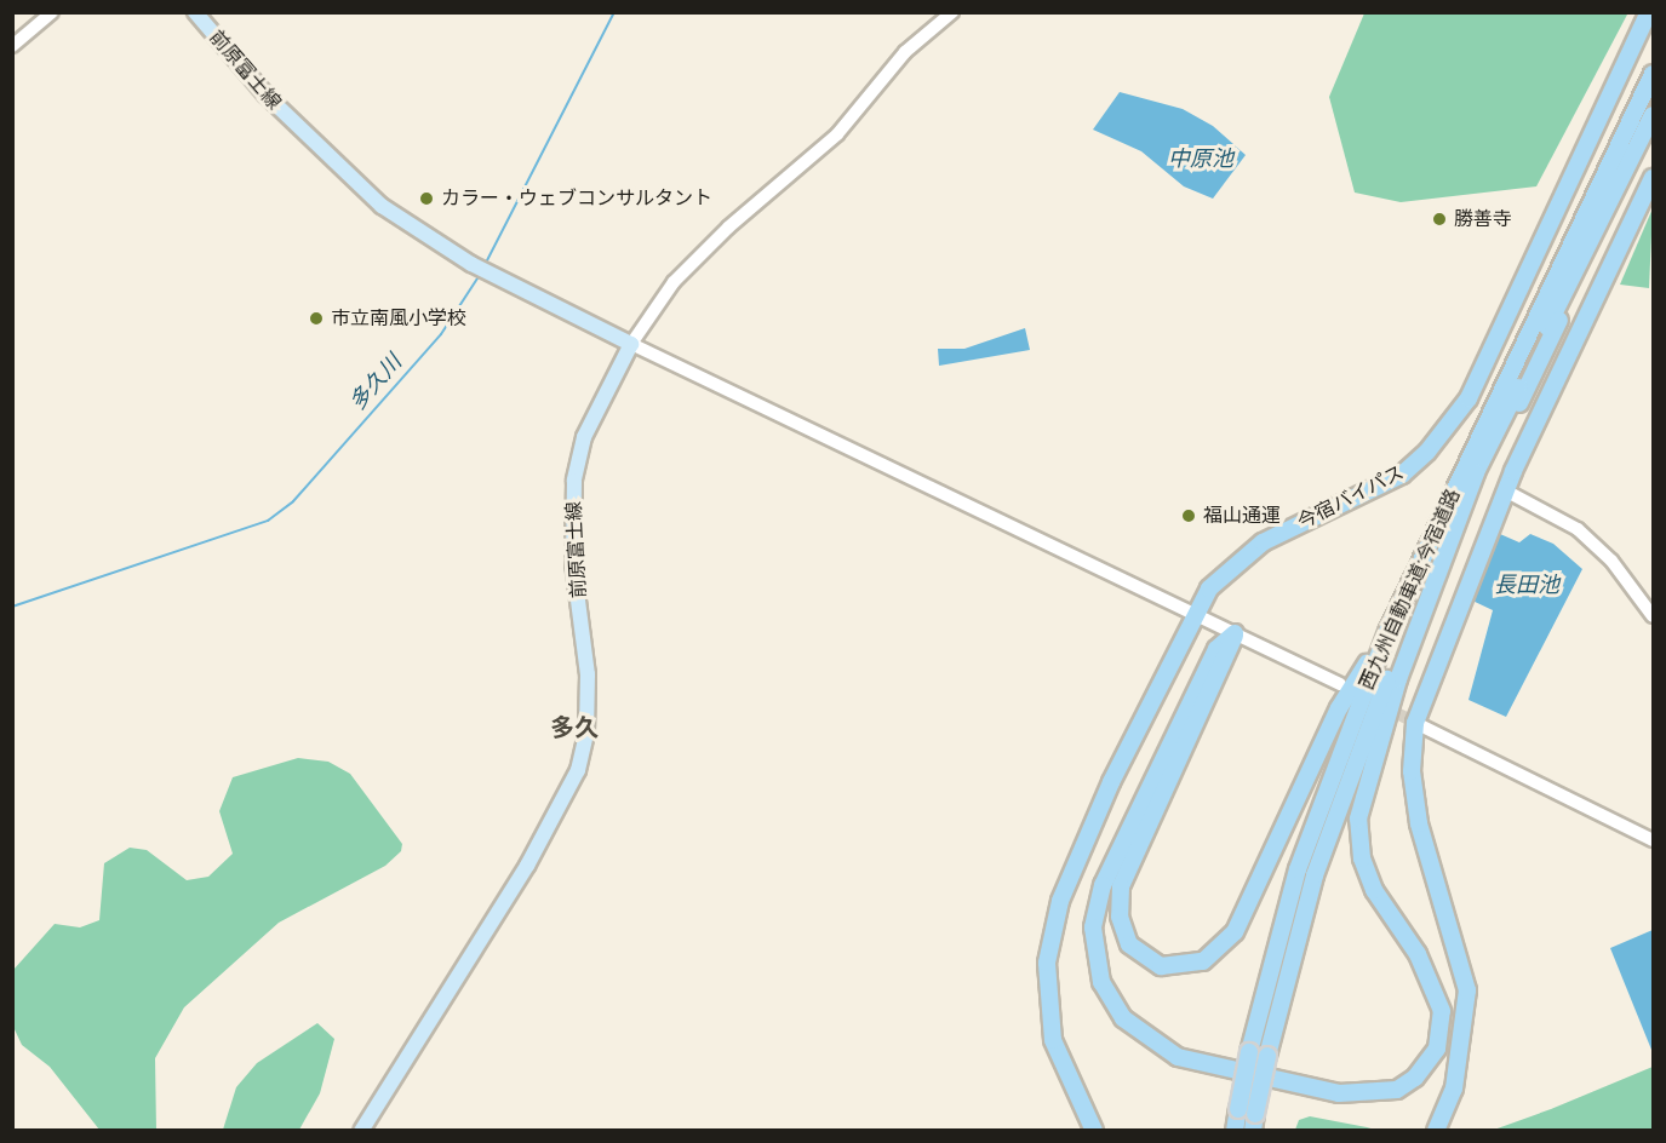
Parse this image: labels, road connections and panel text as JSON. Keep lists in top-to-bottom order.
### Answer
{
  "streets": {
    "highway": ["今宿バイパス", "西九州自動車道;今宿道路"],
    "main road": ["前原富士線"]
  },
  "districts": ["多久"],
  "water": ["中原池", "多久川", "長田池"],
  "places": [
    "カラー・ウェブコンサルタント",
    "勝善寺",
    "市立南風小学校",
    "福山通運"
  ]
}
